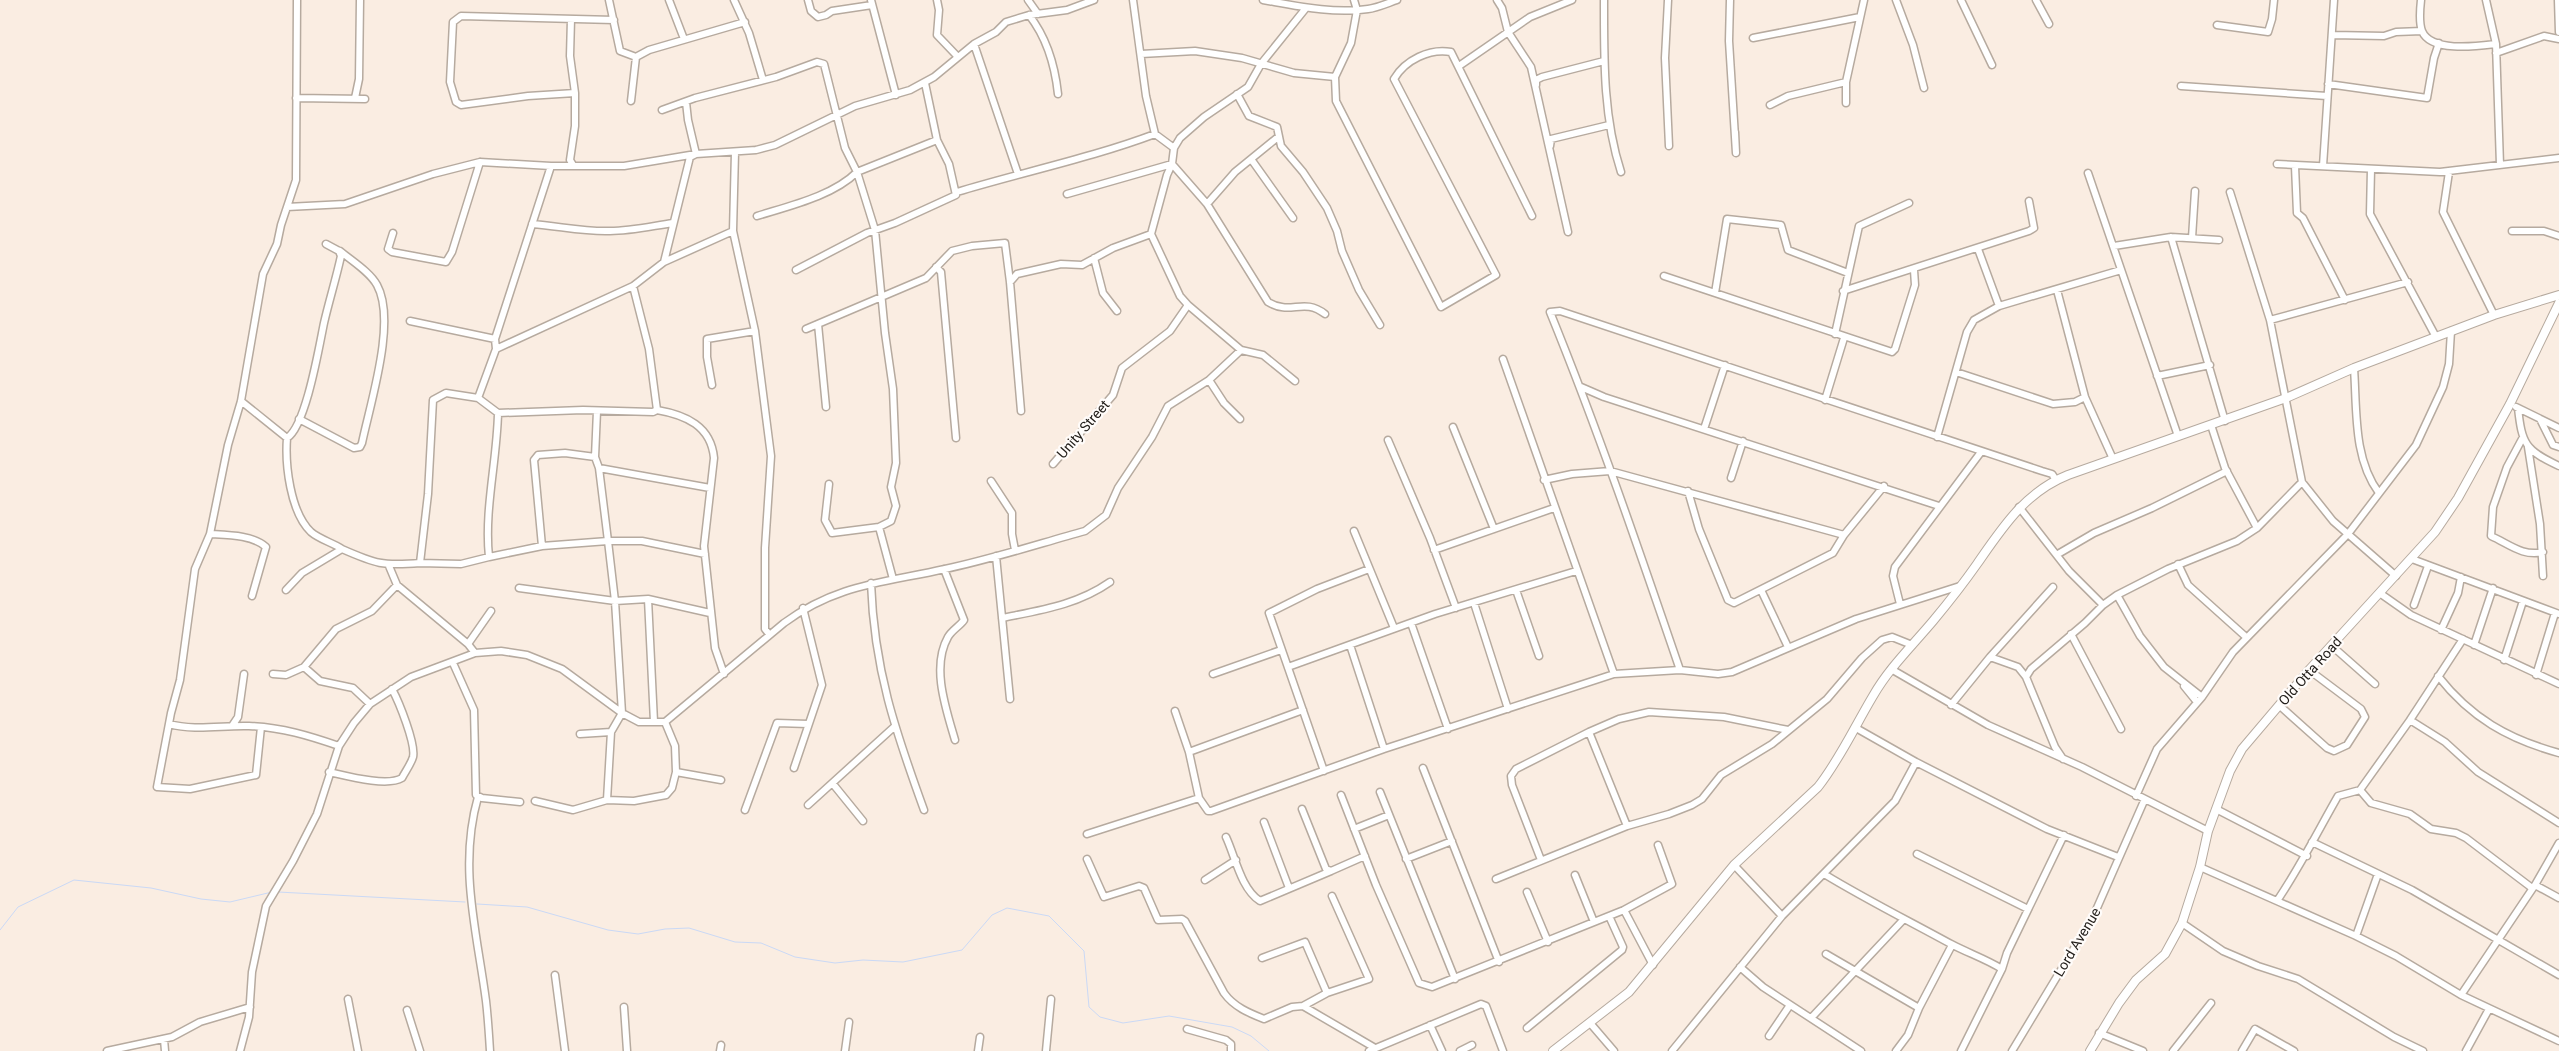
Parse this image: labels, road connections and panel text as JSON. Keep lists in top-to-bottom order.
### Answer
{
  "streets": {
    "street": ["Unity Street", "Old Otta Road", "Lord Avenue"]
  }
}
